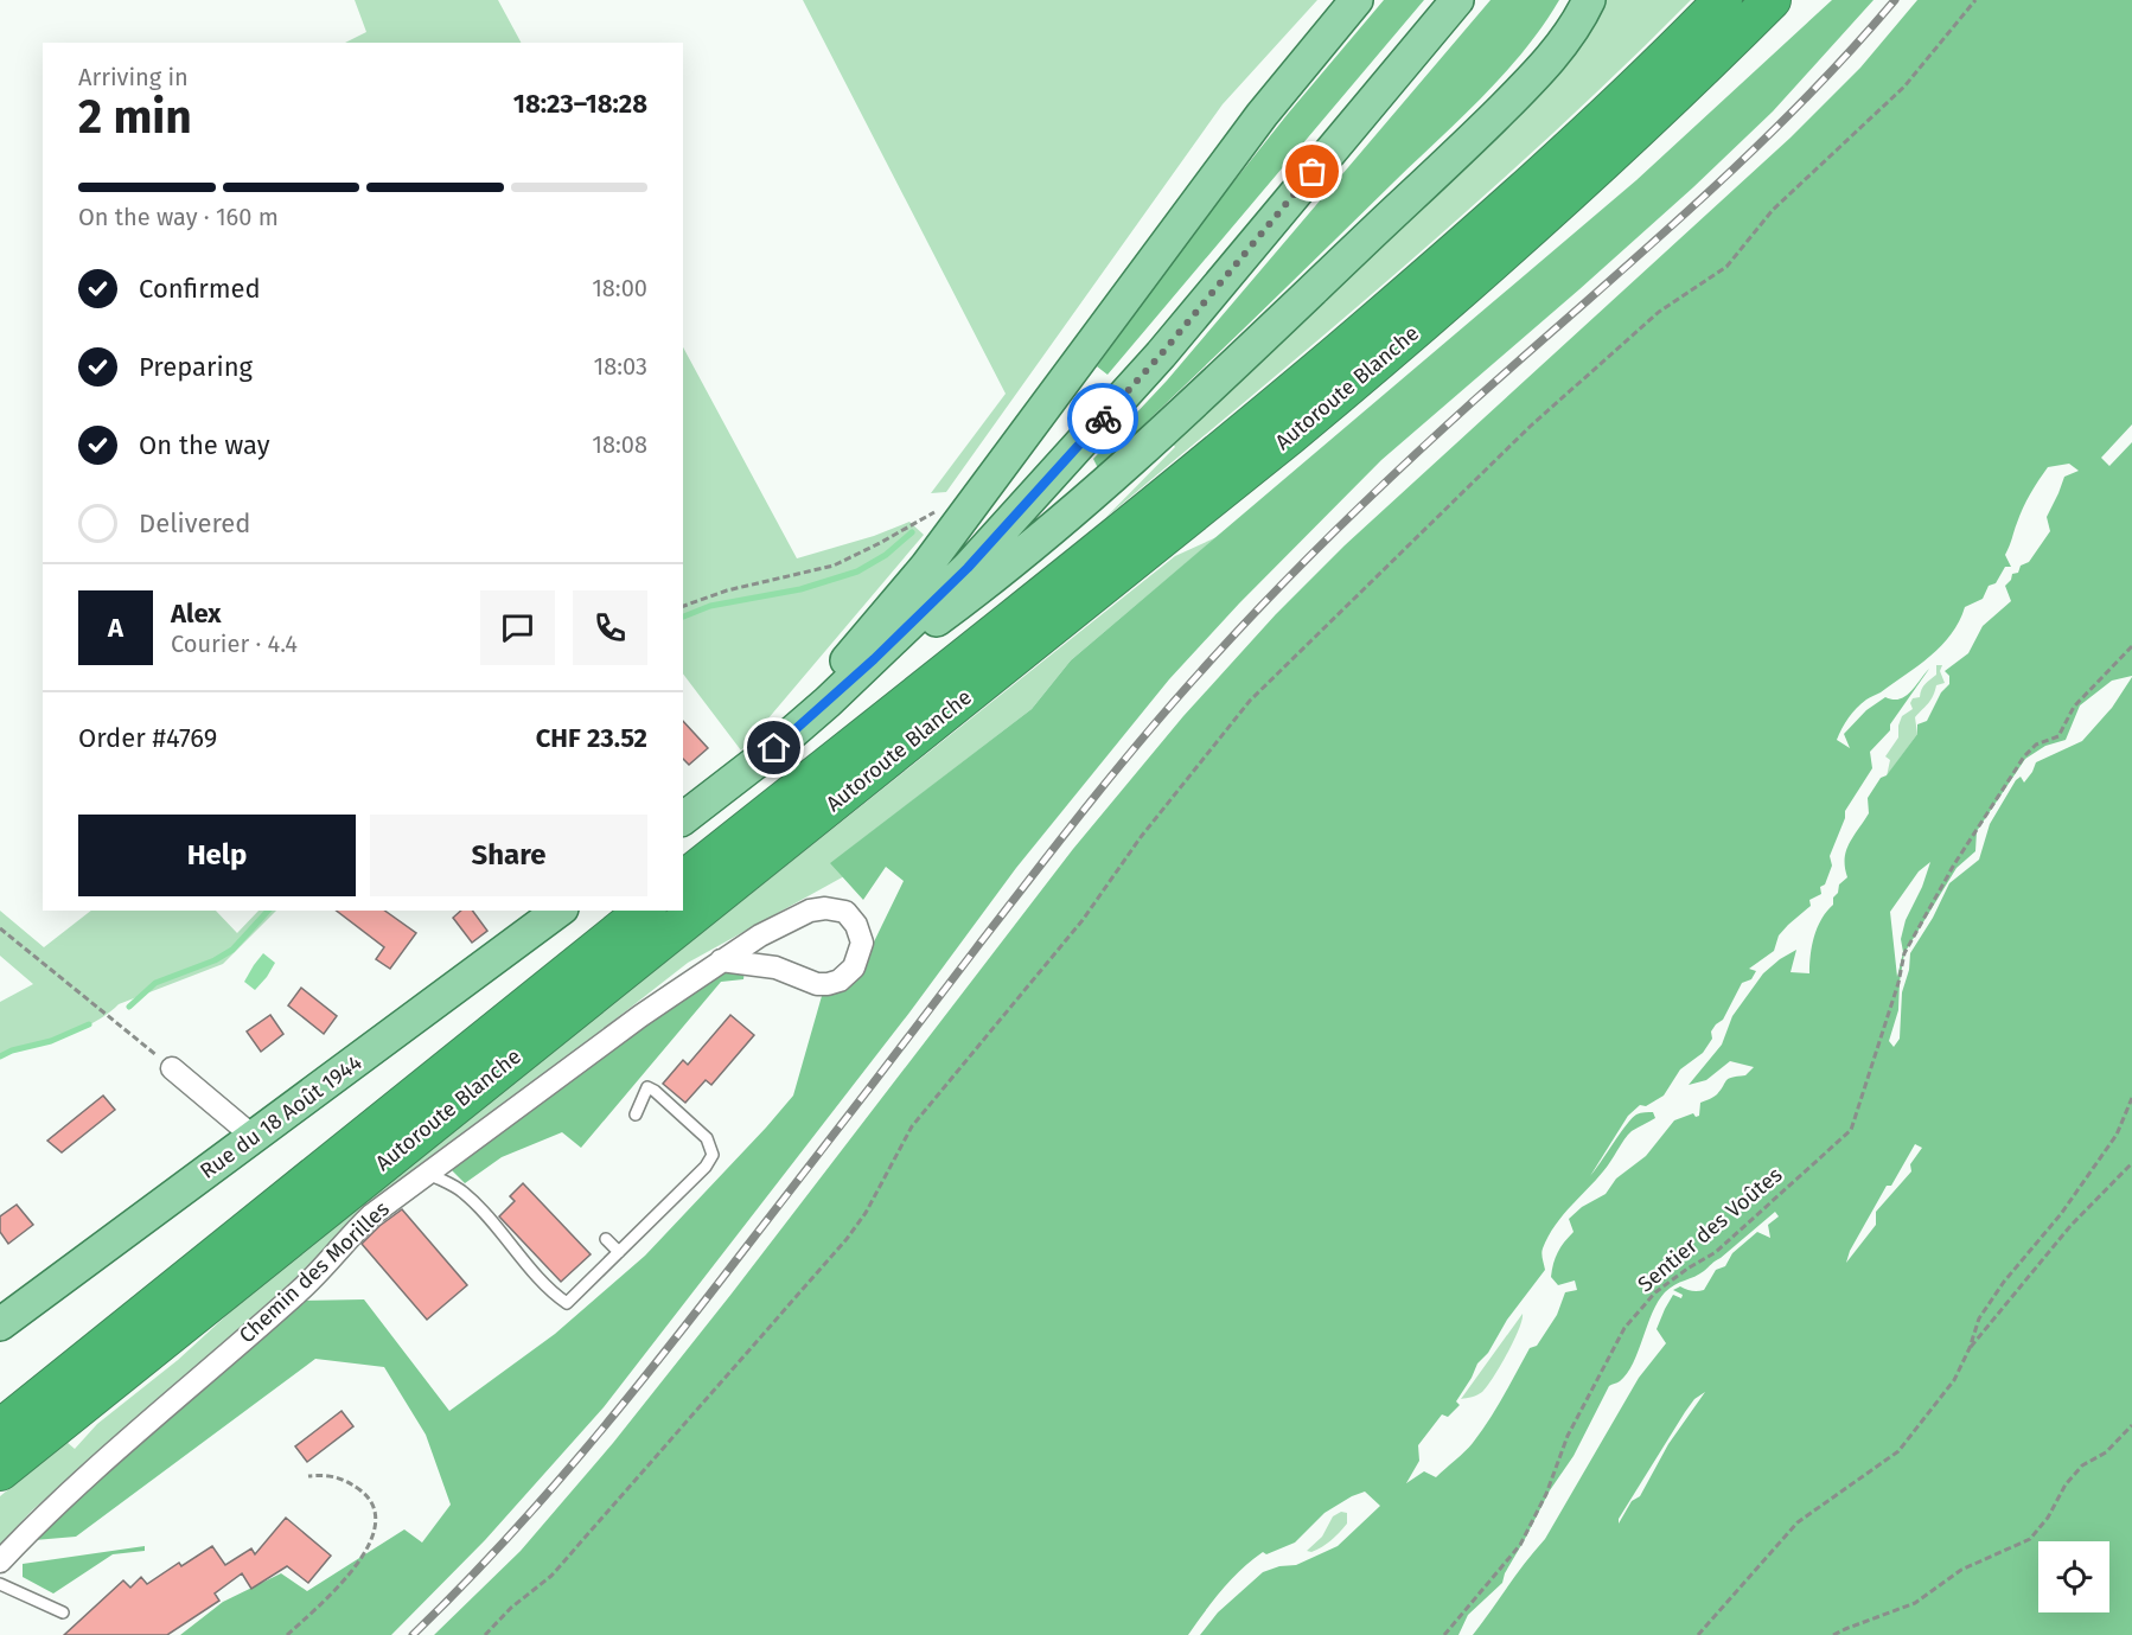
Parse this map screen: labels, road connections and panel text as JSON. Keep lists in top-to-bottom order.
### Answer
{
  "streets": {
    "highway": ["Autoroute Blanche"],
    "main road": ["Rue du 18 Août 1944"],
    "street": ["Chemin des Morilles"],
    "path": ["Sentier des Voûtes"]
  },
  "page": {
    "heading": ["2 min", "Arriving in", "18:23–18:28"],
    "panel": [
      "Alex",
      "Courier · 4.4",
      "Order #4769",
      "CHF 23.52"
    ],
    "bar": "On the way · 160 m",
    "list": [
      ["Confirmed", "18:00"],
      ["Preparing", "18:03"],
      ["On the way", "18:08"],
      "Delivered"
    ],
    "round": "A",
    "buttons": ["Help", "Share"]
  }
}
